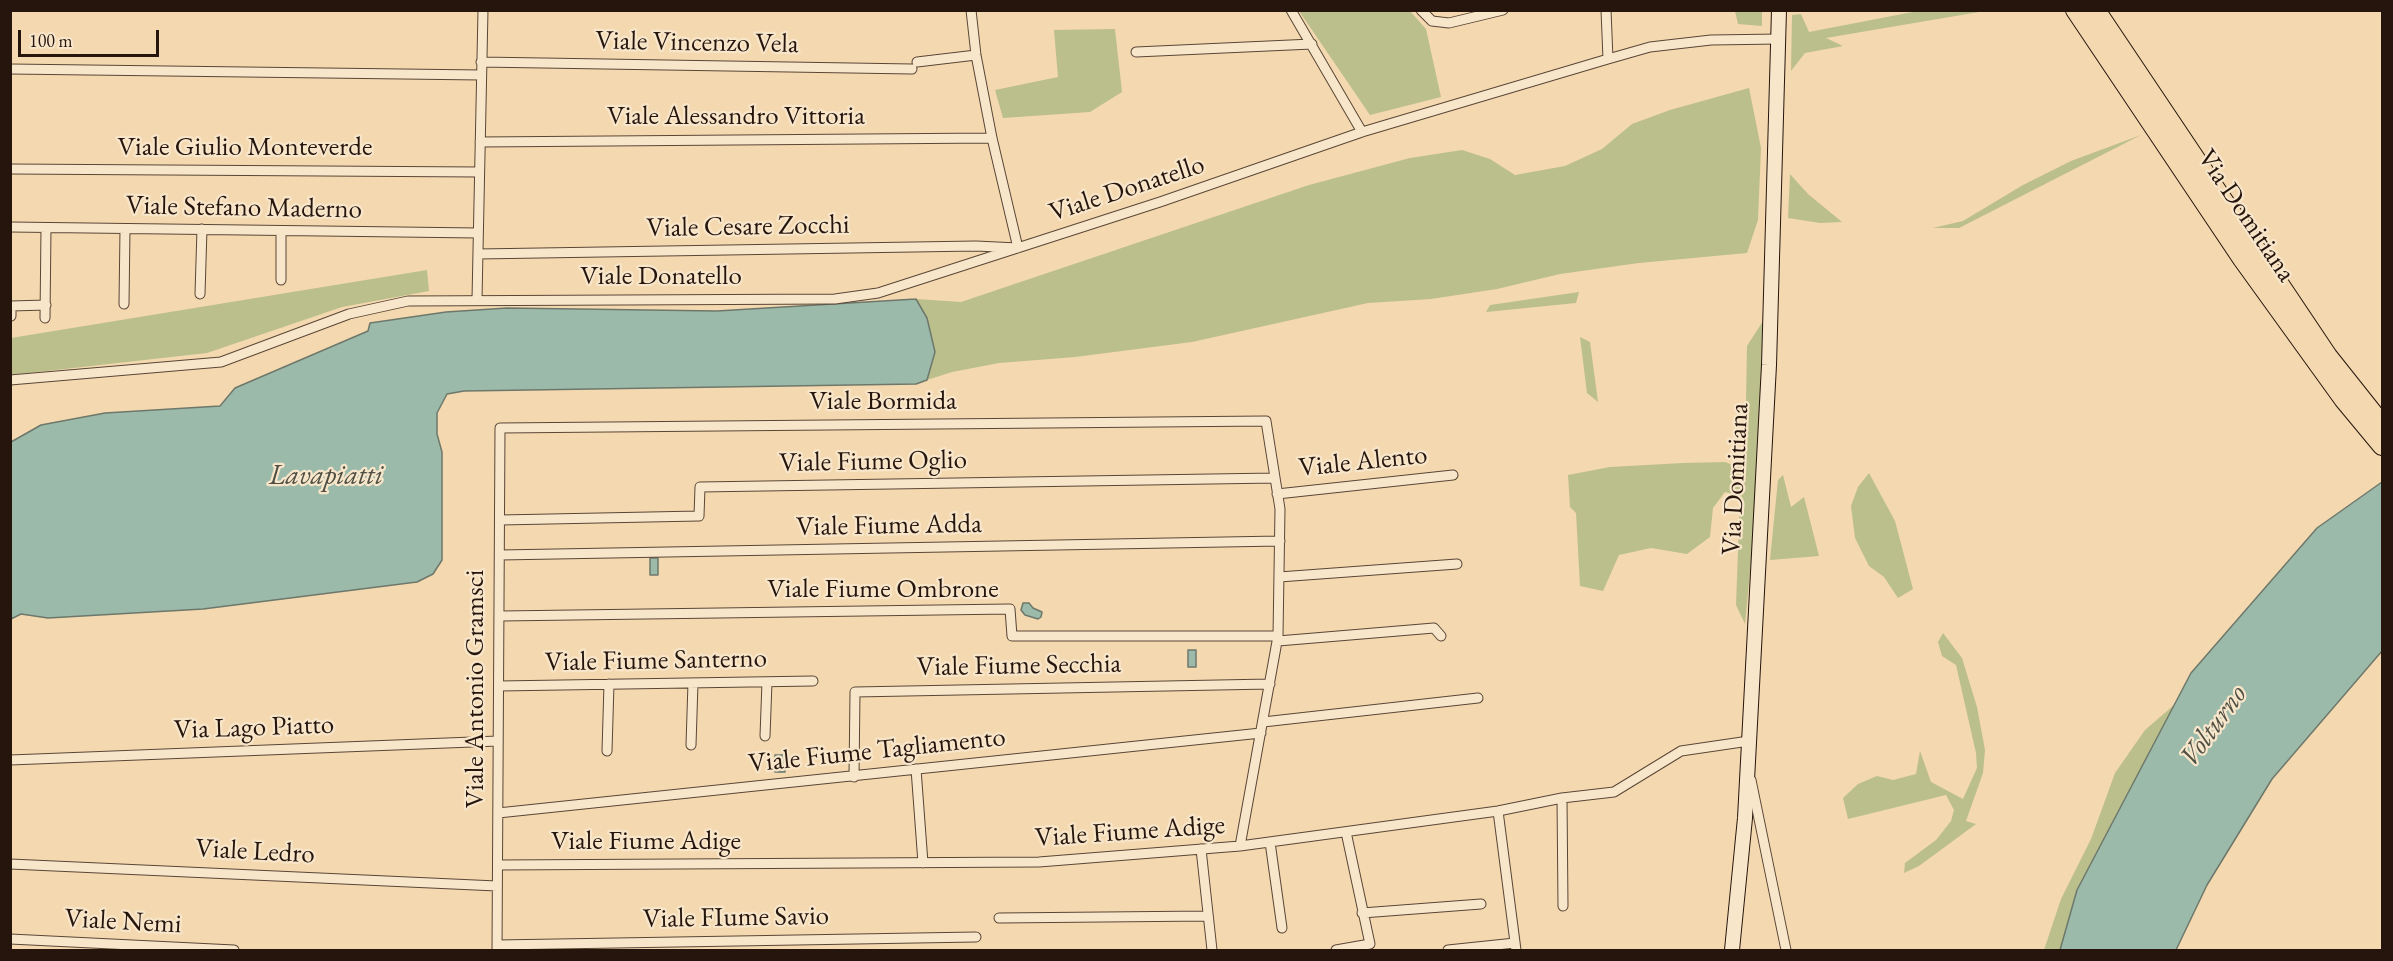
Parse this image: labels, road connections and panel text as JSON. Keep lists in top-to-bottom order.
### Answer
{
  "streets": {
    "highway": ["Via Domitiana"],
    "street": [
      "Viale Vincenzo Vela",
      "Viale Alessandro Vittoria",
      "Viale Giulio Monteverde",
      "Viale Donatello",
      "Viale Stefano Maderno",
      "Viale Cesare Zocchi",
      "Viale Bormida",
      "Viale Fiume Oglio",
      "Viale Alento",
      "Viale Fiume Adda",
      "Viale Fiume Ombrone",
      "Viale Fiume Santerno",
      "Viale Fiume Secchia",
      "Viale Antonio Gramsci",
      "Via Lago Piatto",
      "Viale Fiume Tagliamento",
      "Viale Fiume Adige",
      "Viale Ledro",
      "Viale FIume Savio",
      "Viale Nemi"
    ]
  },
  "crossings": [
    ["Viale Donatello", "Via Domitiana"],
    ["Viale Donatello", "Viale Cesare Zocchi"],
    ["Via Domitiana", "Viale Fiume Adige"],
    ["Viale Bormida", "Viale Fiume Oglio"],
    ["Viale Bormida", "Viale Antonio Gramsci"],
    ["Viale Fiume Oglio", "Viale Antonio Gramsci"],
    ["Viale Fiume Adda", "Viale Antonio Gramsci"],
    ["Viale Fiume Ombrone", "Viale Antonio Gramsci"],
    ["Viale Fiume Santerno", "Viale Antonio Gramsci"],
    ["Viale Fiume Secchia", "Viale Fiume Tagliamento"],
    ["Viale Antonio Gramsci", "Via Lago Piatto"],
    ["Viale Antonio Gramsci", "Viale Fiume Tagliamento"],
    ["Viale Antonio Gramsci", "Viale Fiume Adige"],
    ["Viale Antonio Gramsci", "Viale Ledro"],
    ["Viale Antonio Gramsci", "Viale FIume Savio"]
  ],
  "water": ["Lavapiatti", "Volturno"],
  "scale_bar": "100 m"
}
